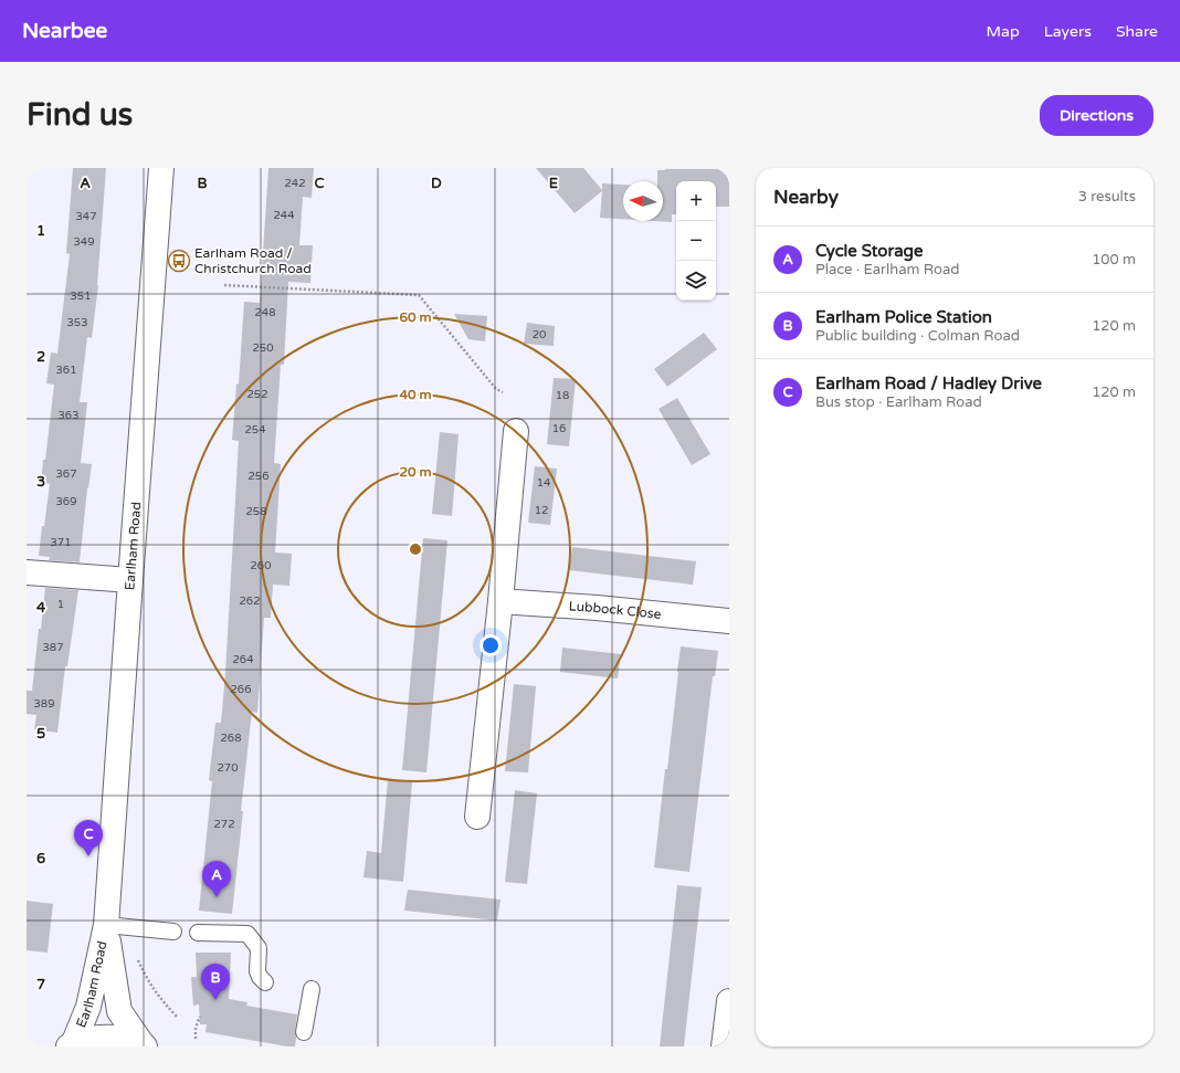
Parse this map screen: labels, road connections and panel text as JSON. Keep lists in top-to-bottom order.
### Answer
{
  "streets": {
    "main road": ["Earlham Road", "Lubbock Close"]
  },
  "places": {
    "bus stop": ["Earlham Road / Christchurch Road"]
  },
  "house_numbers": [
    "242",
    "244",
    "347",
    "349",
    "351",
    "248",
    "353",
    "20",
    "250",
    "361",
    "252",
    "18",
    "363",
    "16",
    "254",
    "367",
    "256",
    "14",
    "369",
    "12",
    "258",
    "371",
    "260",
    "262",
    "1",
    "387",
    "264",
    "266",
    "389",
    "268",
    "270",
    "272"
  ],
  "north": "left",
  "page": {
    "header": "Nearbee",
    "nav": ["Map", "Layers", "Share"],
    "buttons": "Directions",
    "title": "Find us",
    "heading": ["Nearby", "3 results"],
    "map_buttons": ["+", "−"],
    "list": [
      {
        "mark": "A",
        "name": "Cycle Storage",
        "note": "Place · Earlham Road",
        "value": "100 m"
      },
      {
        "mark": "B",
        "name": "Earlham Police Station",
        "note": "Public building · Colman Road",
        "value": "120 m"
      },
      {
        "mark": "C",
        "name": "Earlham Road / Hadley Drive",
        "note": "Bus stop · Earlham Road",
        "value": "120 m"
      }
    ],
    "pins": ["C", "A", "B"]
  },
  "grid": {
    "columns": [
      "A",
      "B",
      "C",
      "D",
      "E"
    ],
    "rows": [
      "1",
      "2",
      "3",
      "4",
      "5",
      "6",
      "7"
    ]
  },
  "rings": ["60 m", "40 m", "20 m"]
}
